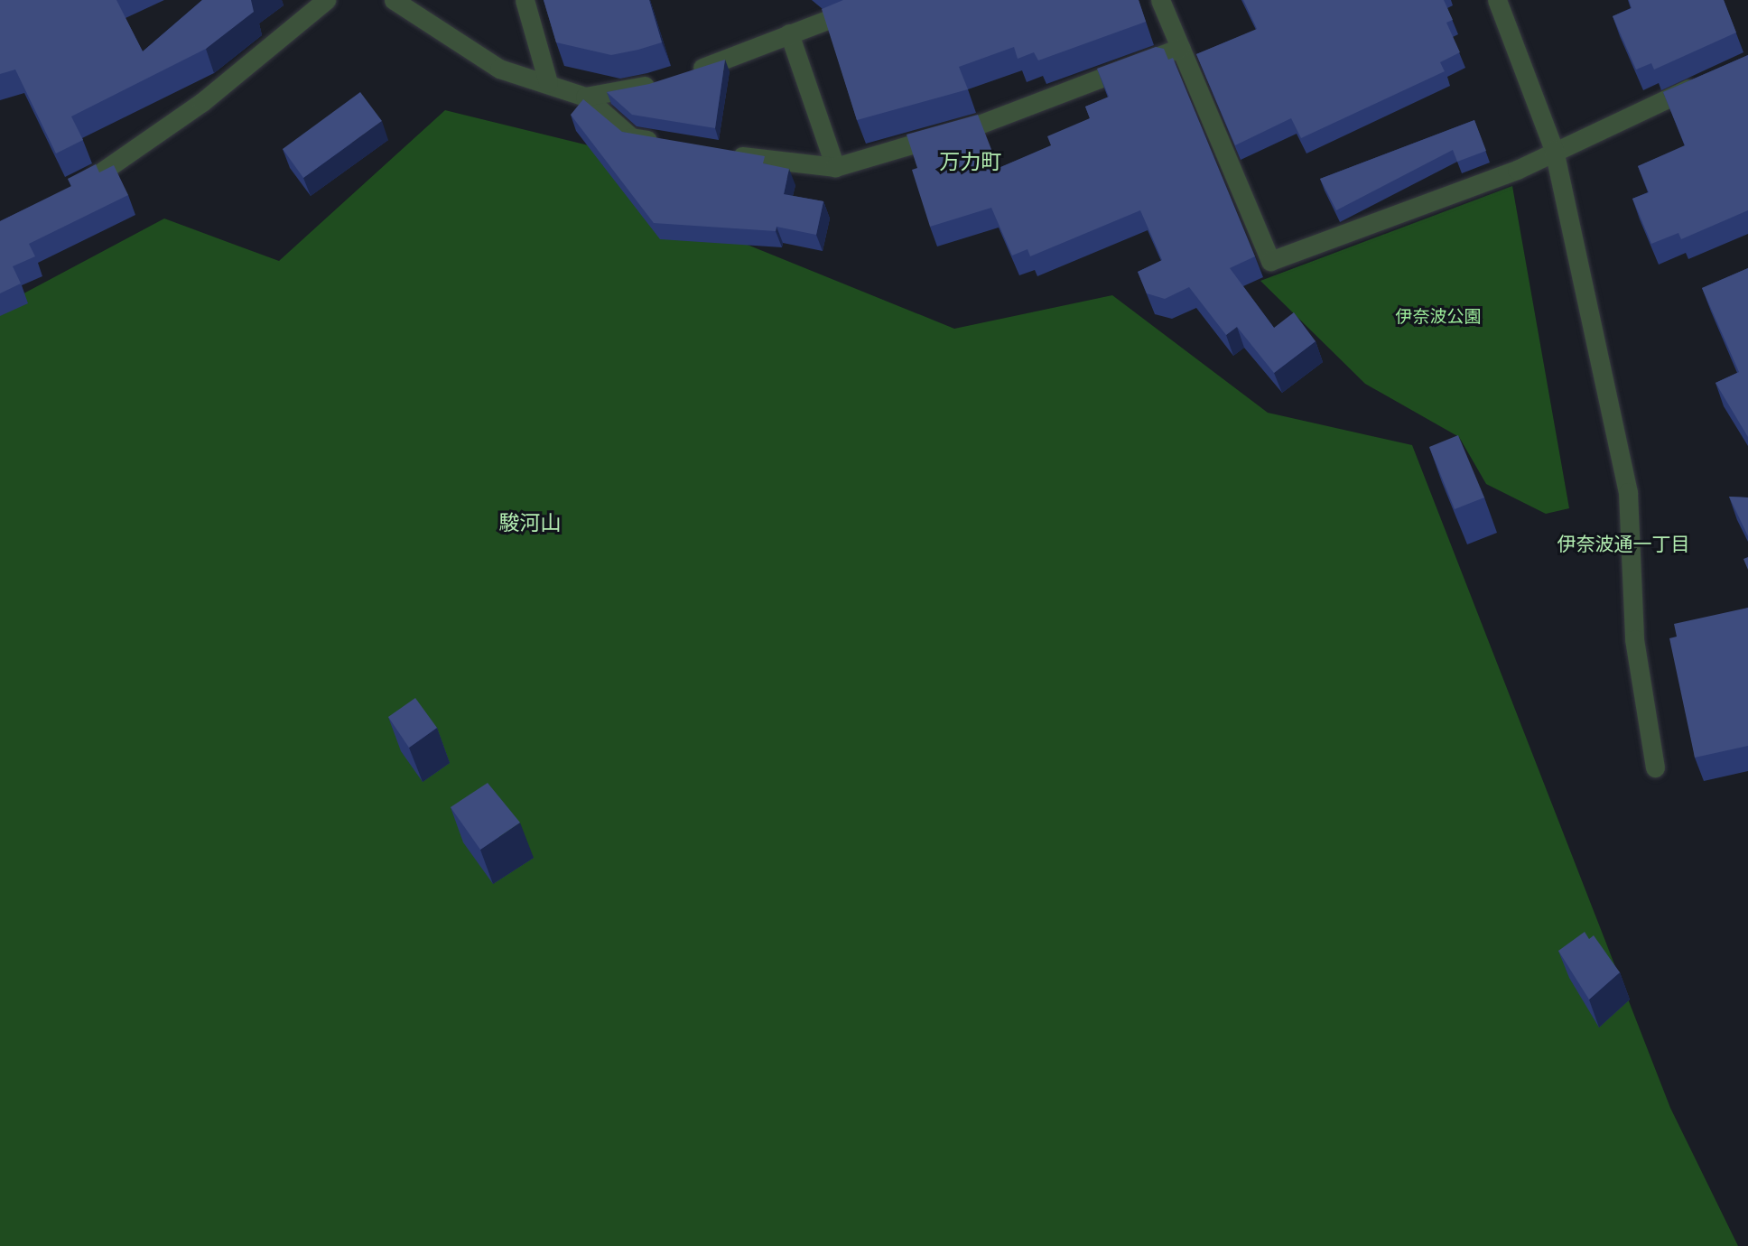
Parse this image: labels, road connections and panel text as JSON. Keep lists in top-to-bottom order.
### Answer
{
  "districts": ["万力町", "駿河山", "伊奈波通一丁目"],
  "parks": ["伊奈波公園"]
}
